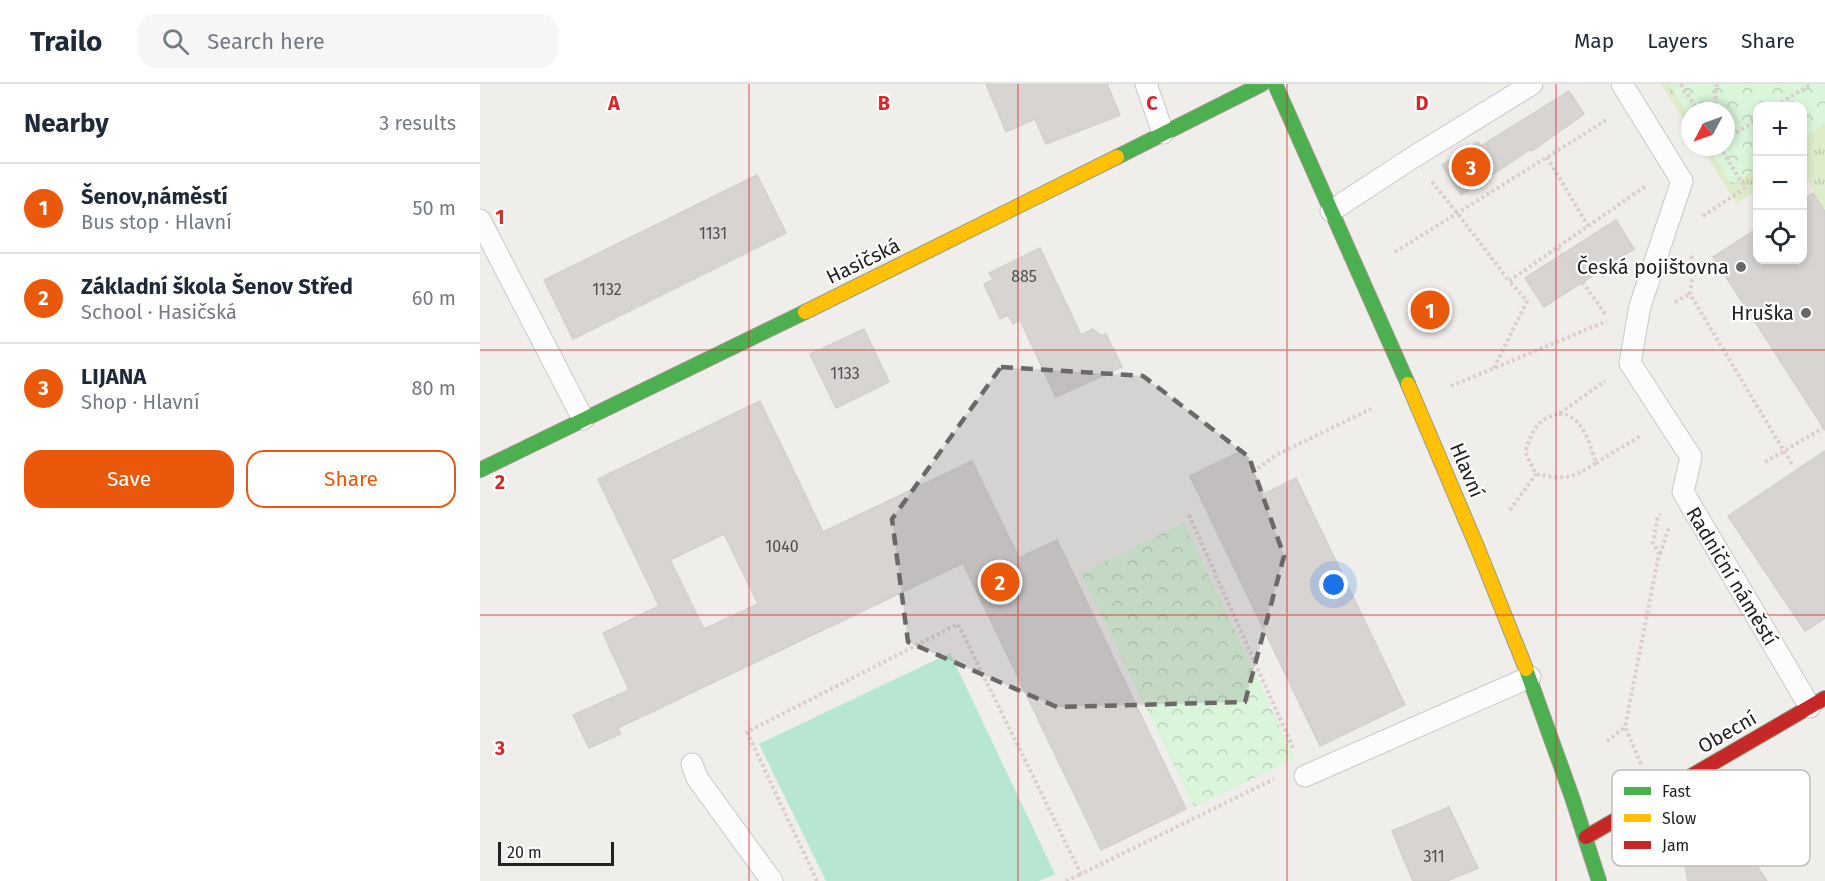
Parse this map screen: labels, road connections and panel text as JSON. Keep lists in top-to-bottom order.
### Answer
{
  "streets": {
    "street": ["Hasičská", "Hlavní", "Obecní"],
    "lane": ["Radniční náměstí"]
  },
  "crossings": [
    ["Hlavní", "Obecní"],
    ["Radniční náměstí", "Obecní"]
  ],
  "places": ["Česká pojištovna", "Hruška"],
  "house_numbers": [
    "1131",
    "885",
    "1132",
    "1133",
    "1040",
    "311"
  ],
  "legend": ["Fast", "Slow", "Jam"],
  "scale_bar": "20 m",
  "north": "bottom left",
  "page": {
    "header": "Trailo",
    "search": "Search here",
    "nav": ["Map", "Layers", "Share"],
    "heading": ["Nearby", "3 results"],
    "map_buttons": ["+", "−"],
    "pins": ["3", "1", "2"],
    "list": [
      {
        "mark": "1",
        "name": "Šenov,náměstí",
        "note": "Bus stop · Hlavní",
        "value": "50 m"
      },
      {
        "mark": "2",
        "name": "Základní škola Šenov Střed",
        "note": "School · Hasičská",
        "value": "60 m"
      },
      {
        "mark": "3",
        "name": "LIJANA",
        "note": "Shop · Hlavní",
        "value": "80 m"
      }
    ],
    "buttons": ["Save", "Share"],
    "scale": "20 m"
  },
  "grid": {
    "columns": [
      "A",
      "B",
      "C",
      "D"
    ],
    "rows": ["1", "2", "3"]
  }
}
